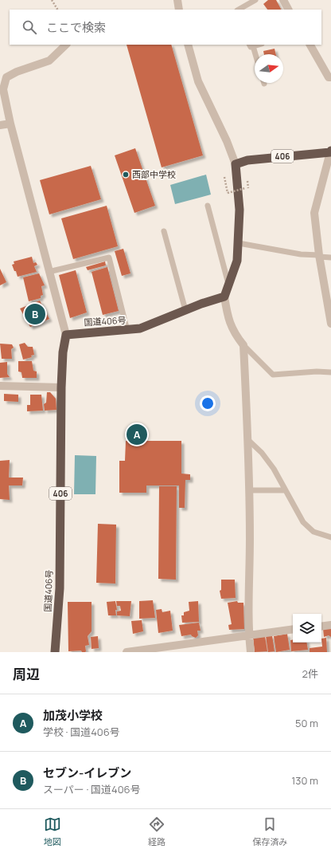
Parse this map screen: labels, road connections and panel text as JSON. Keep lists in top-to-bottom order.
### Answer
{
  "streets": {
    "highway": ["406", "国道406号"]
  },
  "places": ["西部中学校"],
  "north": "right",
  "page": {
    "search": "ここで検索",
    "pins": ["B", "A"],
    "heading": ["周辺", "2件"],
    "list": [
      {
        "mark": "A",
        "name": "加茂小学校",
        "note": "学校 · 国道406号",
        "value": "50 m"
      },
      {
        "mark": "B",
        "name": "セブン-イレブン",
        "note": "スーパー · 国道406号",
        "value": "130 m"
      }
    ],
    "nav": ["地図", "経路", "保存済み"]
  }
}
